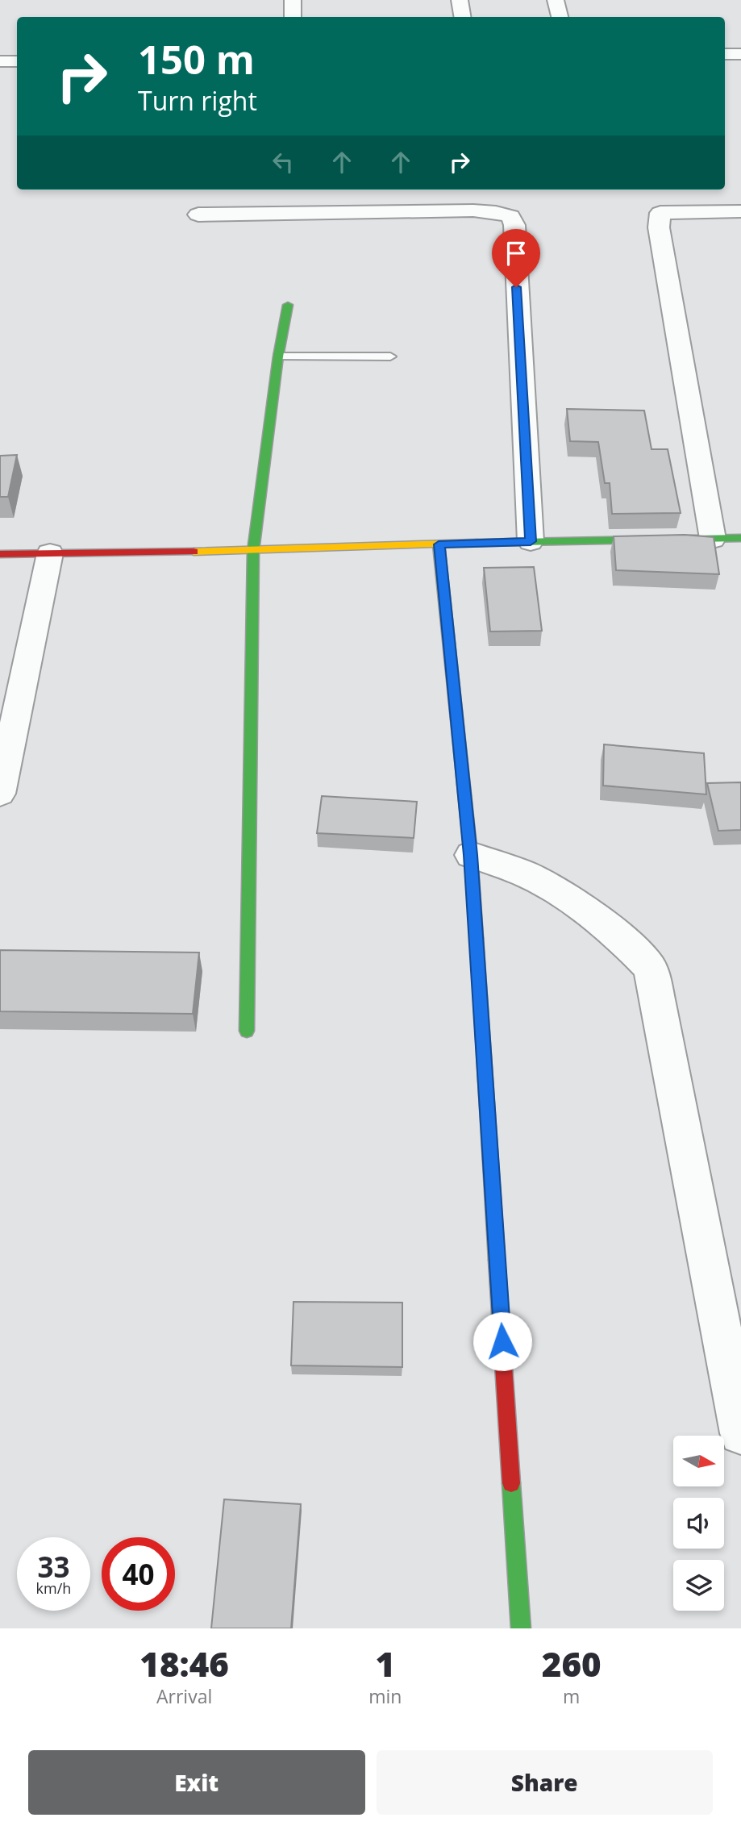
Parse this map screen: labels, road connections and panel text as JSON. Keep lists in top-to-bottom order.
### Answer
{
  "north": "right",
  "page": {
    "turn": ["150 m", "Turn right"],
    "speed": "33 km/h",
    "limit": "40",
    "eta": [
      "18:46",
      "Arrival",
      "1",
      "min",
      "260",
      "m"
    ],
    "buttons": ["Exit", "Share"]
  }
}
